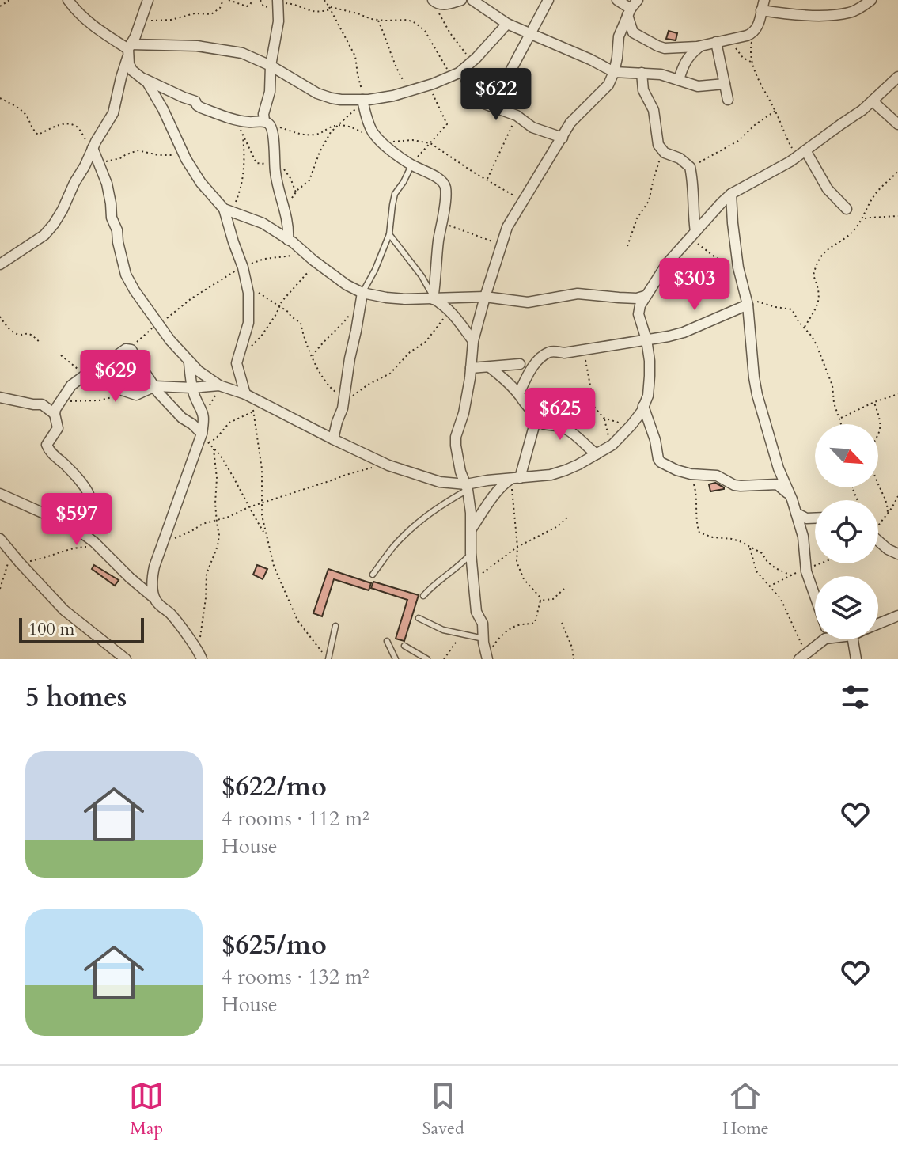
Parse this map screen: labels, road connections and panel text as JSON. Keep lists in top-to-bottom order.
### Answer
{
  "scale_bar": "100 m",
  "north": "bottom right",
  "page": {
    "price": [
      "$622",
      "$303",
      "$629",
      "$625",
      "$597"
    ],
    "scale": "100 m",
    "heading": "5 homes",
    "list": [
      {
        "name": "$622/mo",
        "note": "4 rooms · 112 m² · House"
      },
      {
        "name": "$625/mo",
        "note": "4 rooms · 132 m² · House"
      }
    ],
    "tabs": ["Map", "Saved", "Home"]
  }
}
